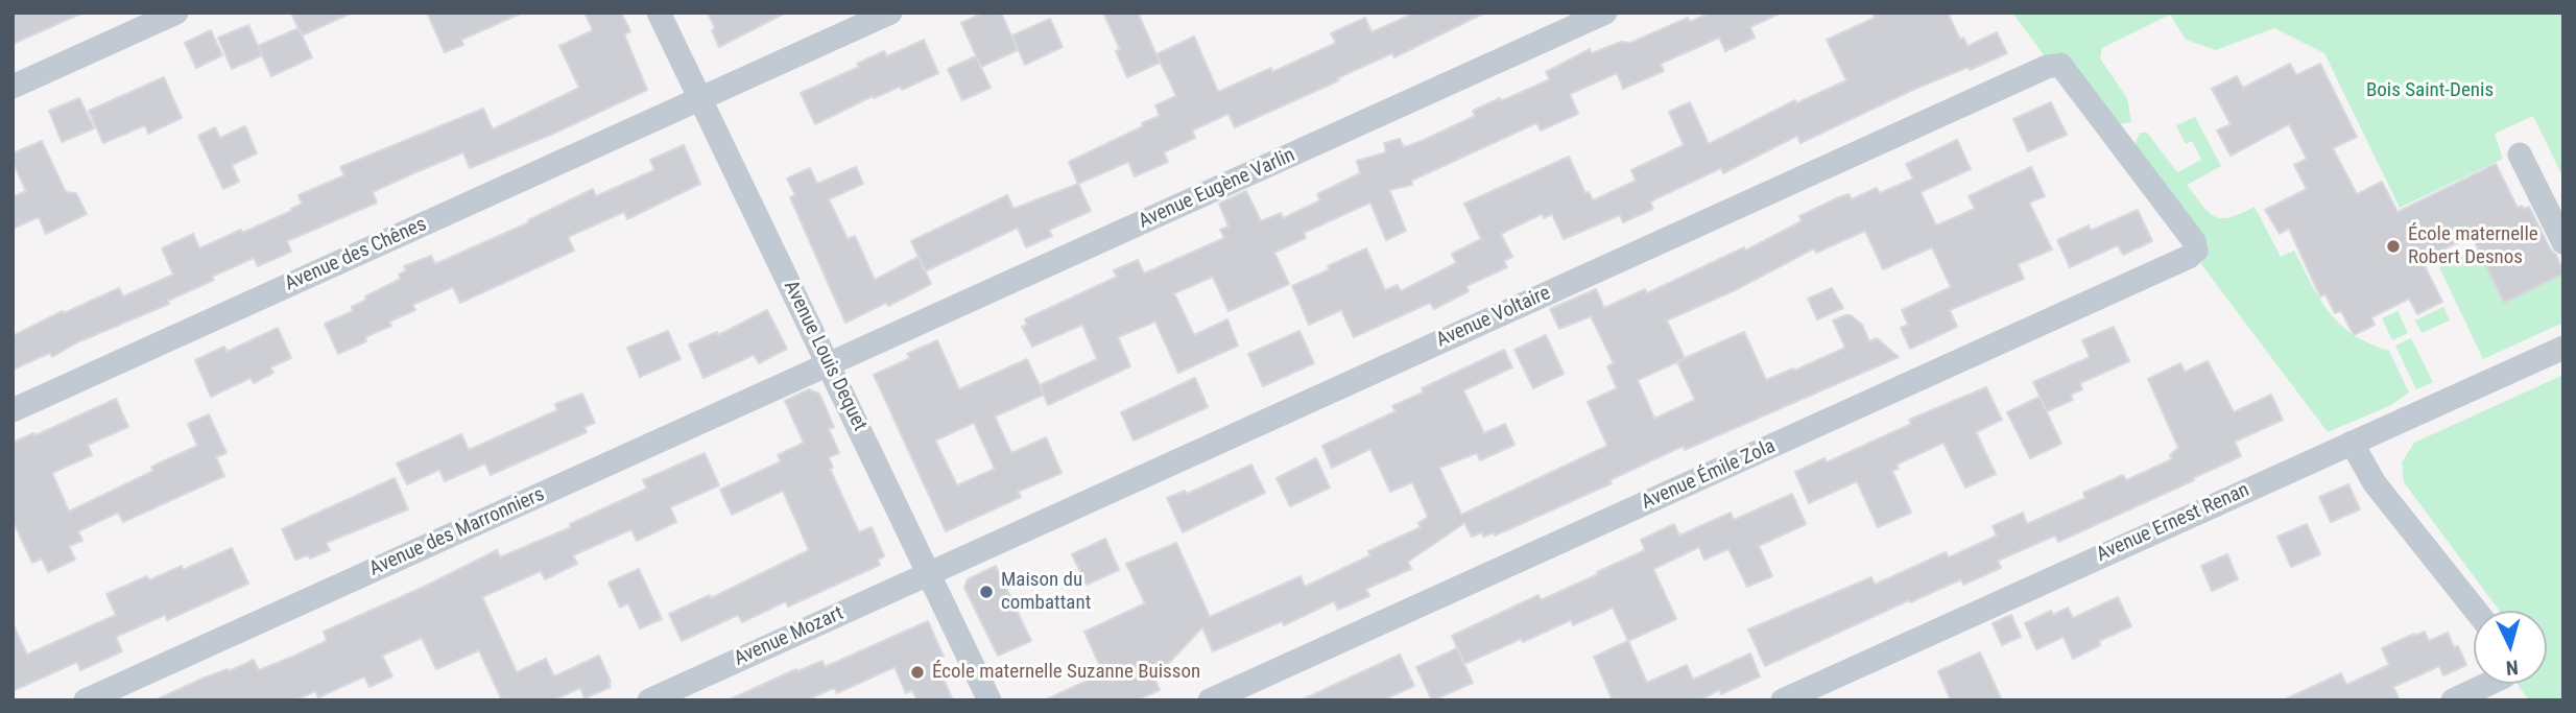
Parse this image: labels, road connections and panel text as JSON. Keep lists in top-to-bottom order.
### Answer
{
  "streets": {
    "street": [
      "Avenue Eugène Varlin",
      "Avenue des Chênes",
      "Avenue Voltaire",
      "Avenue Louis Dequet",
      "Avenue Émile Zola",
      "Avenue Ernest Renan",
      "Avenue des Marronniers",
      "Avenue Mozart"
    ]
  },
  "crossings": [
    ["Avenue Eugène Varlin", "Avenue Louis Dequet"],
    ["Avenue Eugène Varlin", "Avenue des Marronniers"],
    ["Avenue des Chênes", "Avenue Louis Dequet"],
    ["Avenue Voltaire", "Avenue Louis Dequet"],
    ["Avenue Voltaire", "Avenue Émile Zola"],
    ["Avenue Voltaire", "Avenue Mozart"],
    ["Avenue Louis Dequet", "Avenue des Marronniers"],
    ["Avenue Louis Dequet", "Avenue Mozart"]
  ],
  "parks": ["Bois Saint-Denis"],
  "places": ["École maternelle Robert Desnos", "Maison du combattant", "École maternelle Suzanne Buisson"],
  "north": "bottom"
}
